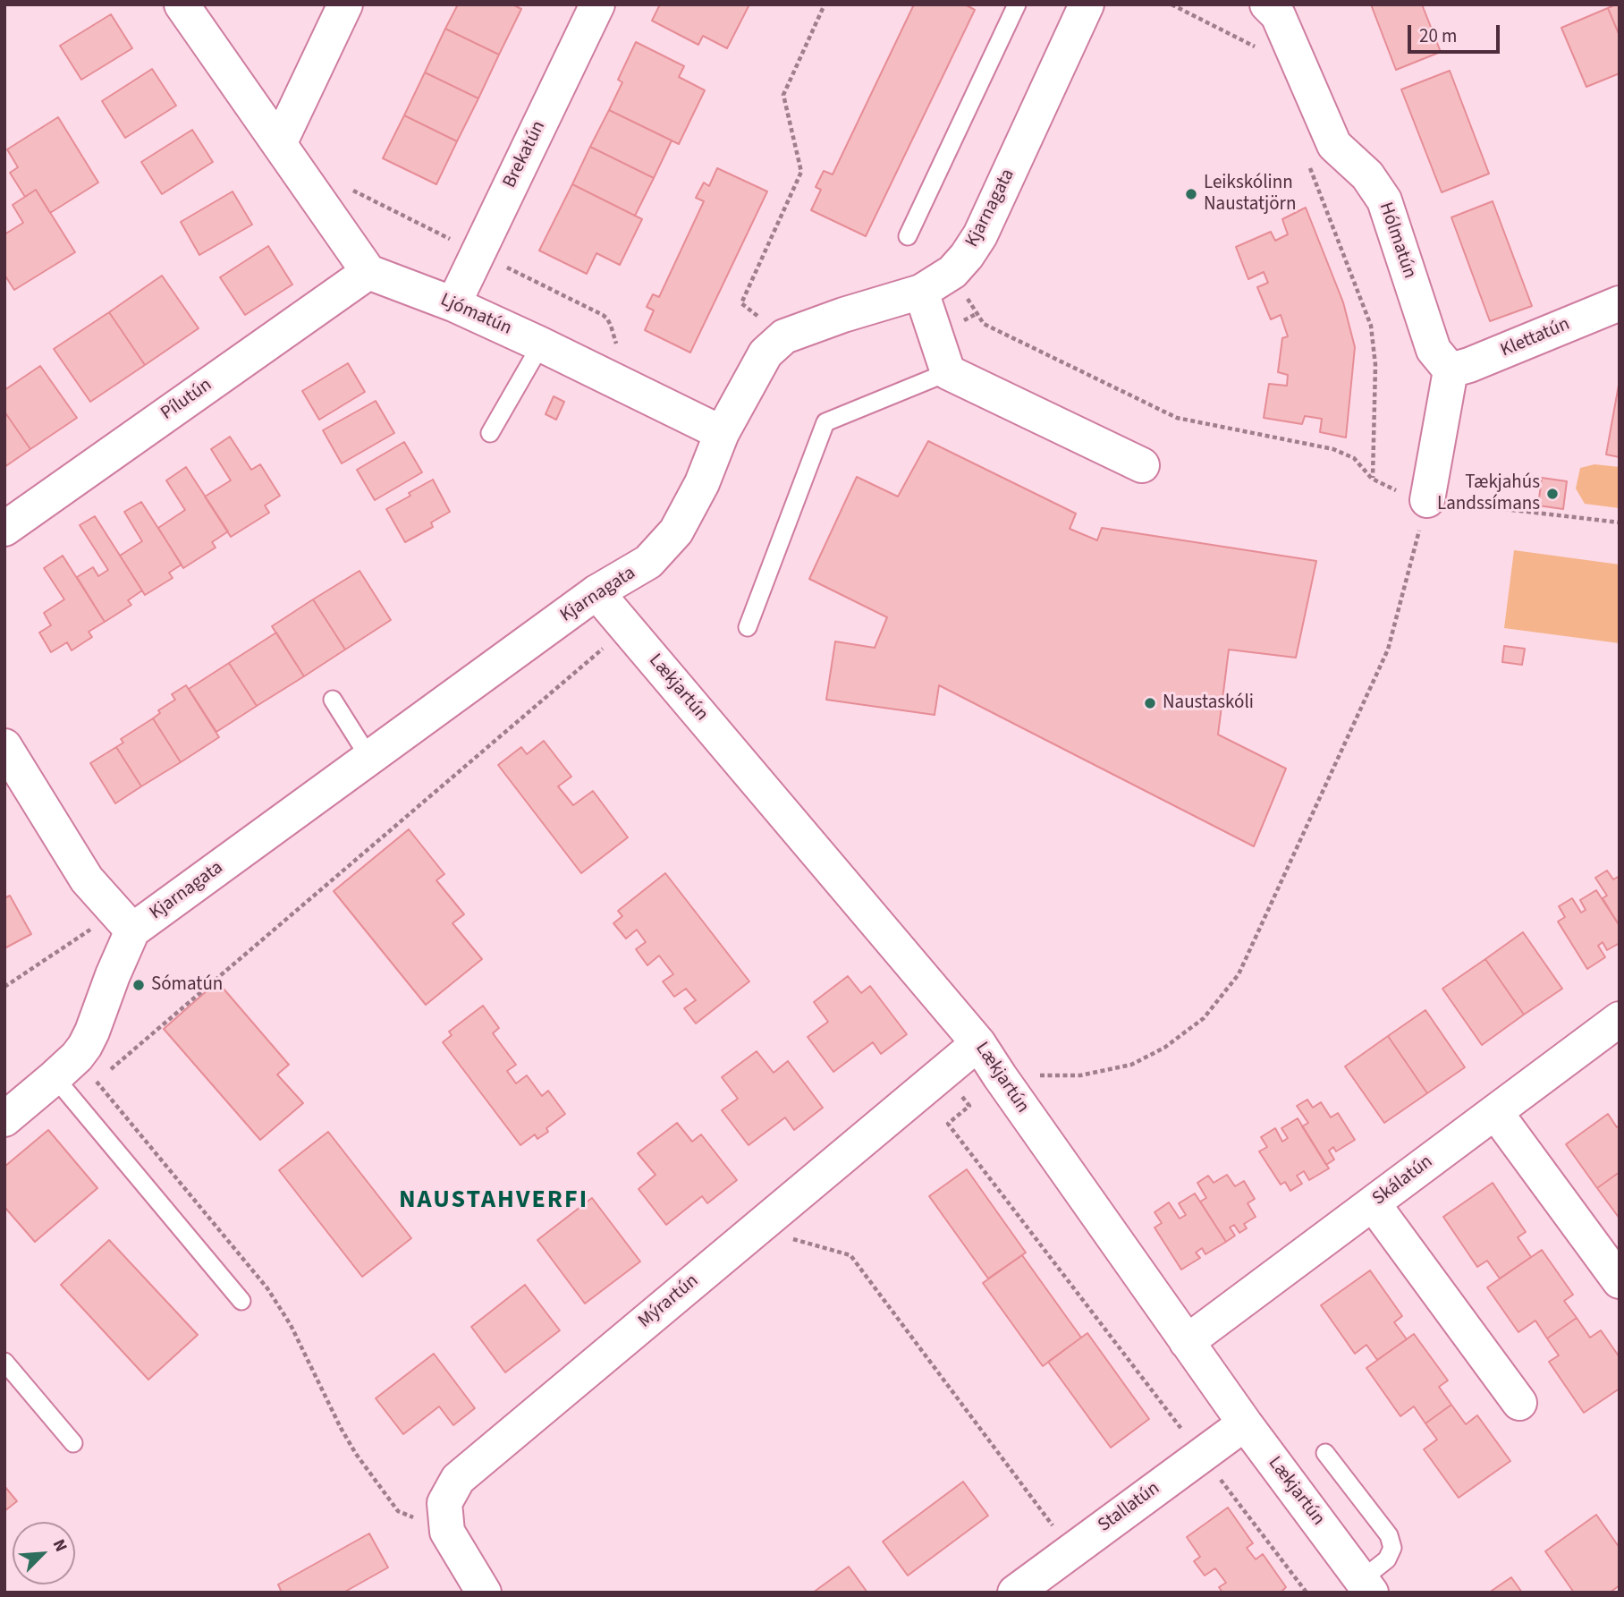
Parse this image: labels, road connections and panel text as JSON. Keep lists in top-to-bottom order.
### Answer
{
  "streets": {
    "street": [
      "Brekatún",
      "Kjarnagata",
      "Hólmatún",
      "Ljómatún",
      "Klettatún",
      "Pílutún",
      "Lækjartún",
      "Skálatún",
      "Mýrartún",
      "Stallatún"
    ]
  },
  "crossings": [
    ["Brekatún", "Ljómatún"],
    ["Kjarnagata", "Ljómatún"],
    ["Kjarnagata", "Lækjartún"],
    ["Hólmatún", "Klettatún"],
    ["Ljómatún", "Pílutún"],
    ["Lækjartún", "Skálatún"],
    ["Lækjartún", "Mýrartún"],
    ["Lækjartún", "Stallatún"]
  ],
  "districts": ["NAUSTAHVERFI"],
  "places": [
    "Leikskólinn Naustatjörn",
    "Tækjahús Landssímans",
    "Naustaskóli",
    "Sómatún"
  ],
  "scale_bar": "20 m",
  "north": "top right"
}
